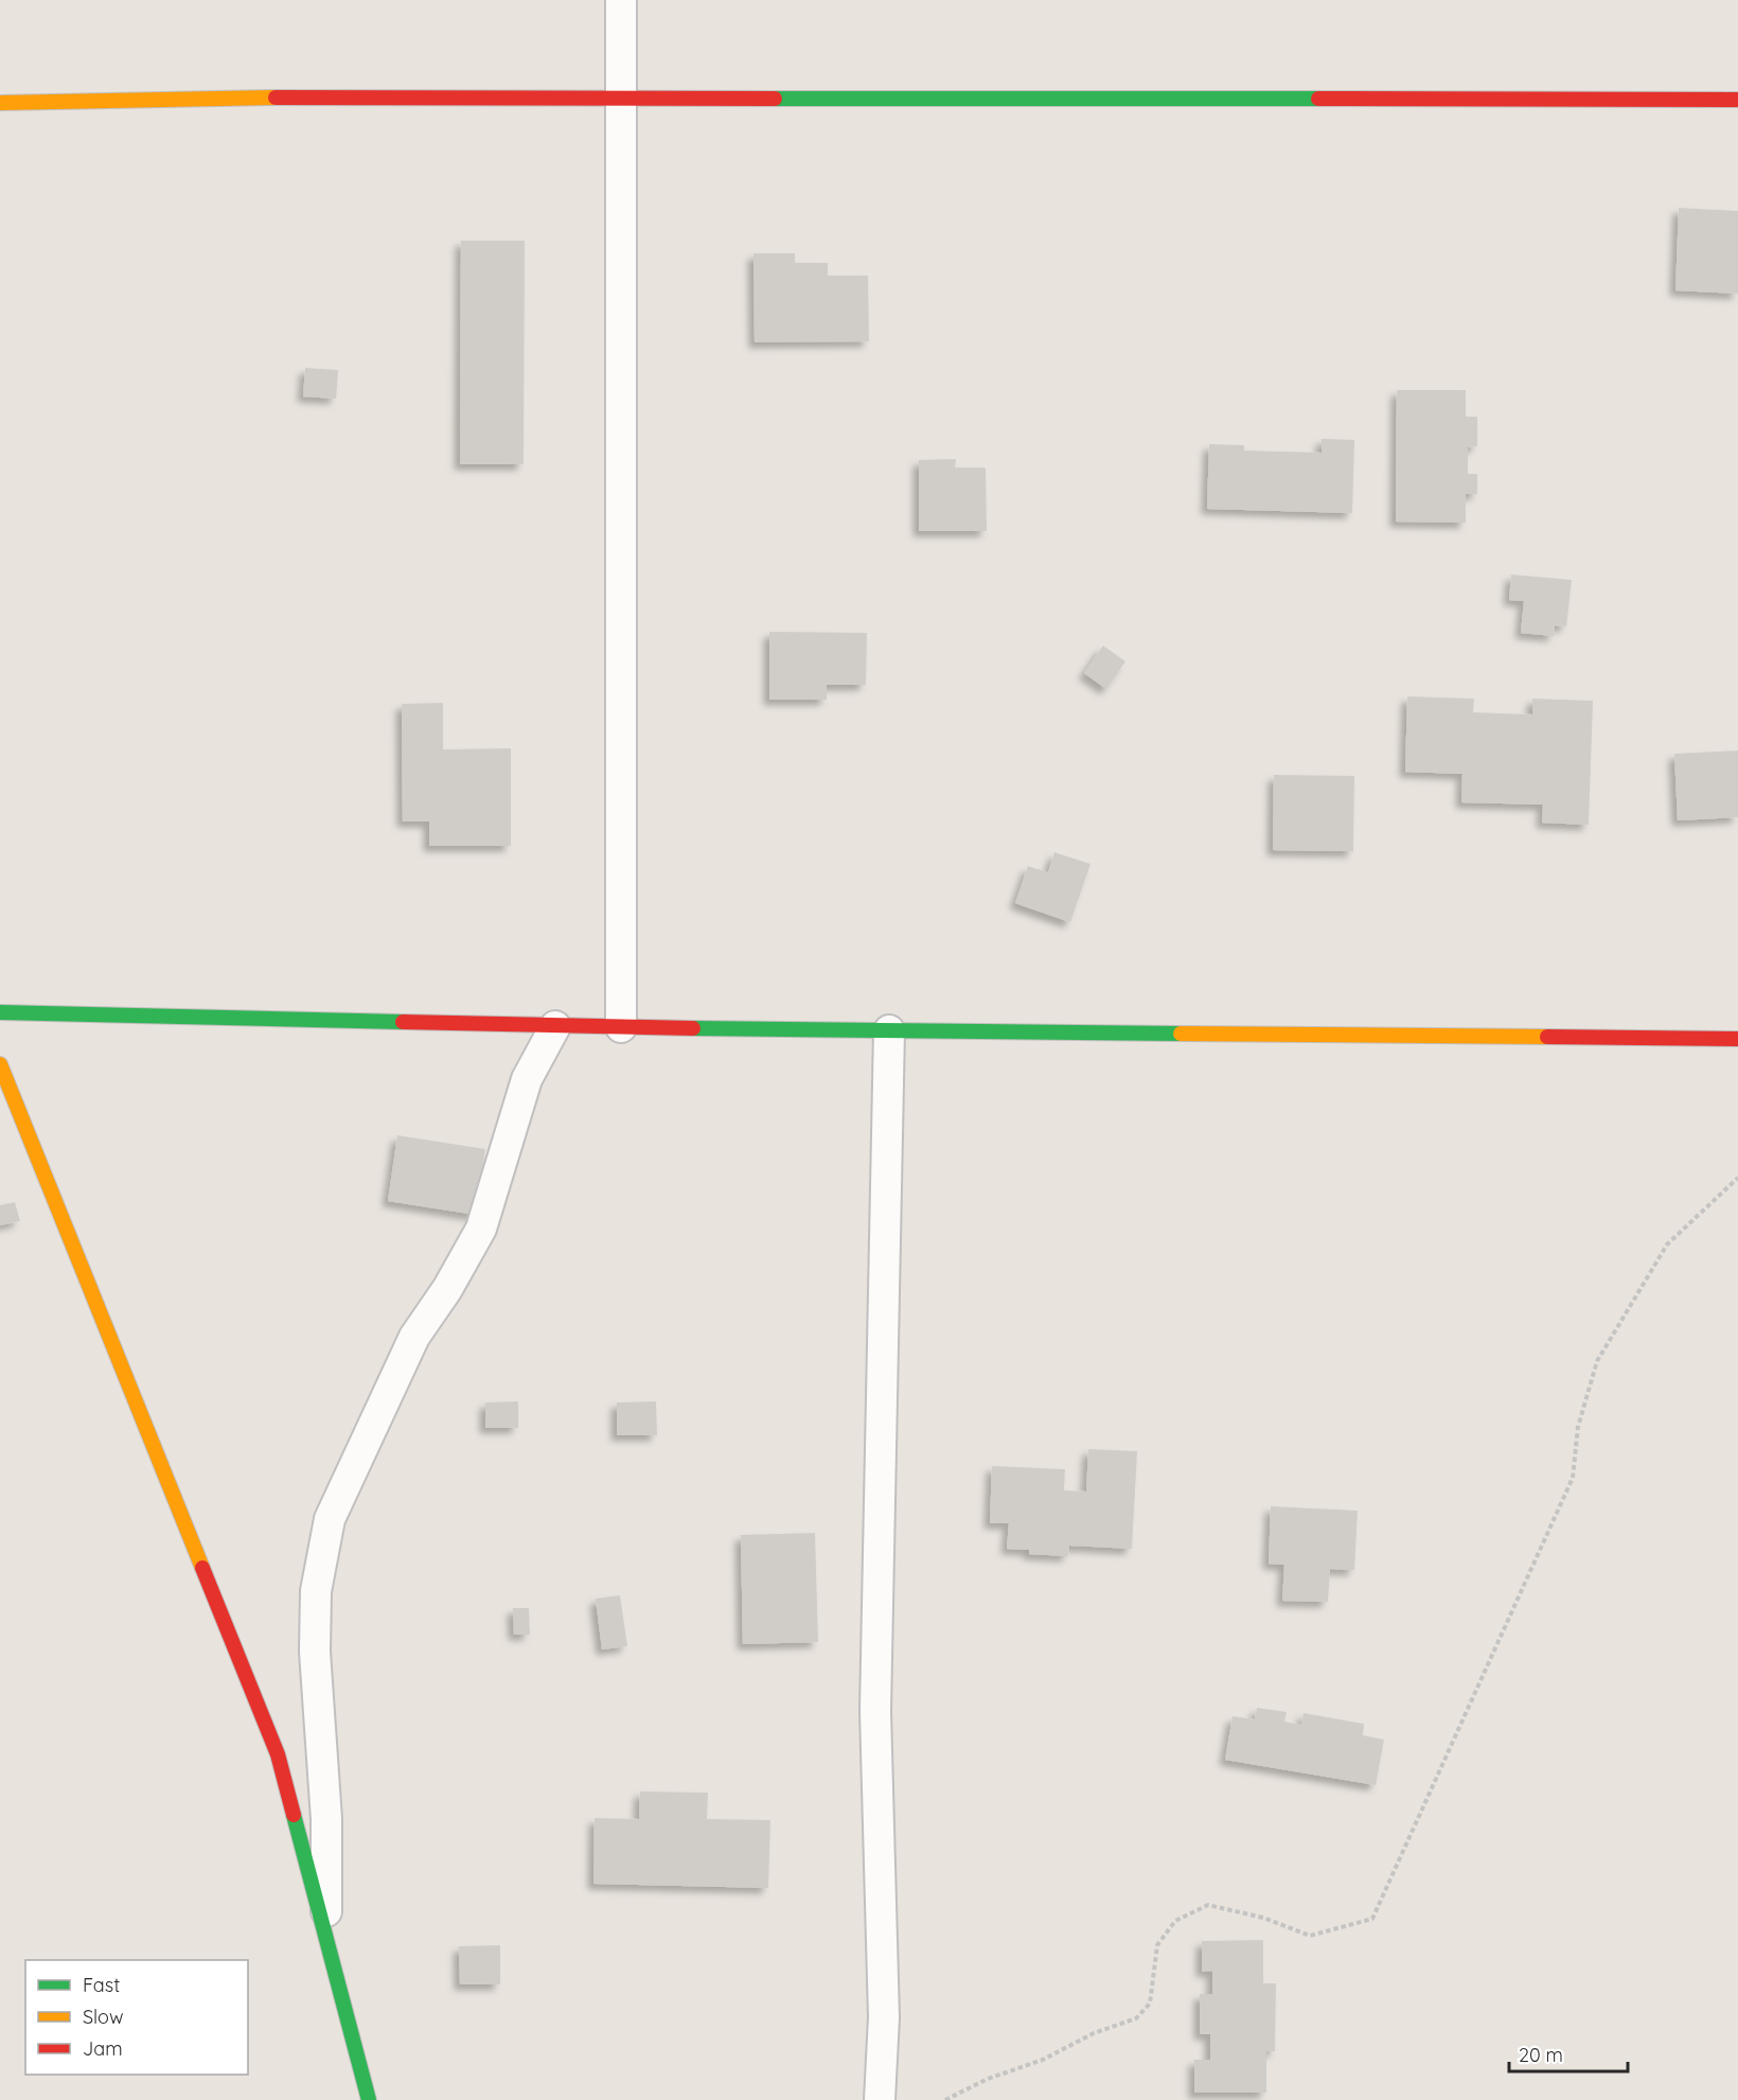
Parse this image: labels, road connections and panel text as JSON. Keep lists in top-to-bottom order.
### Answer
{
  "legend": ["Fast", "Slow", "Jam"],
  "scale_bar": "20 m"
}
